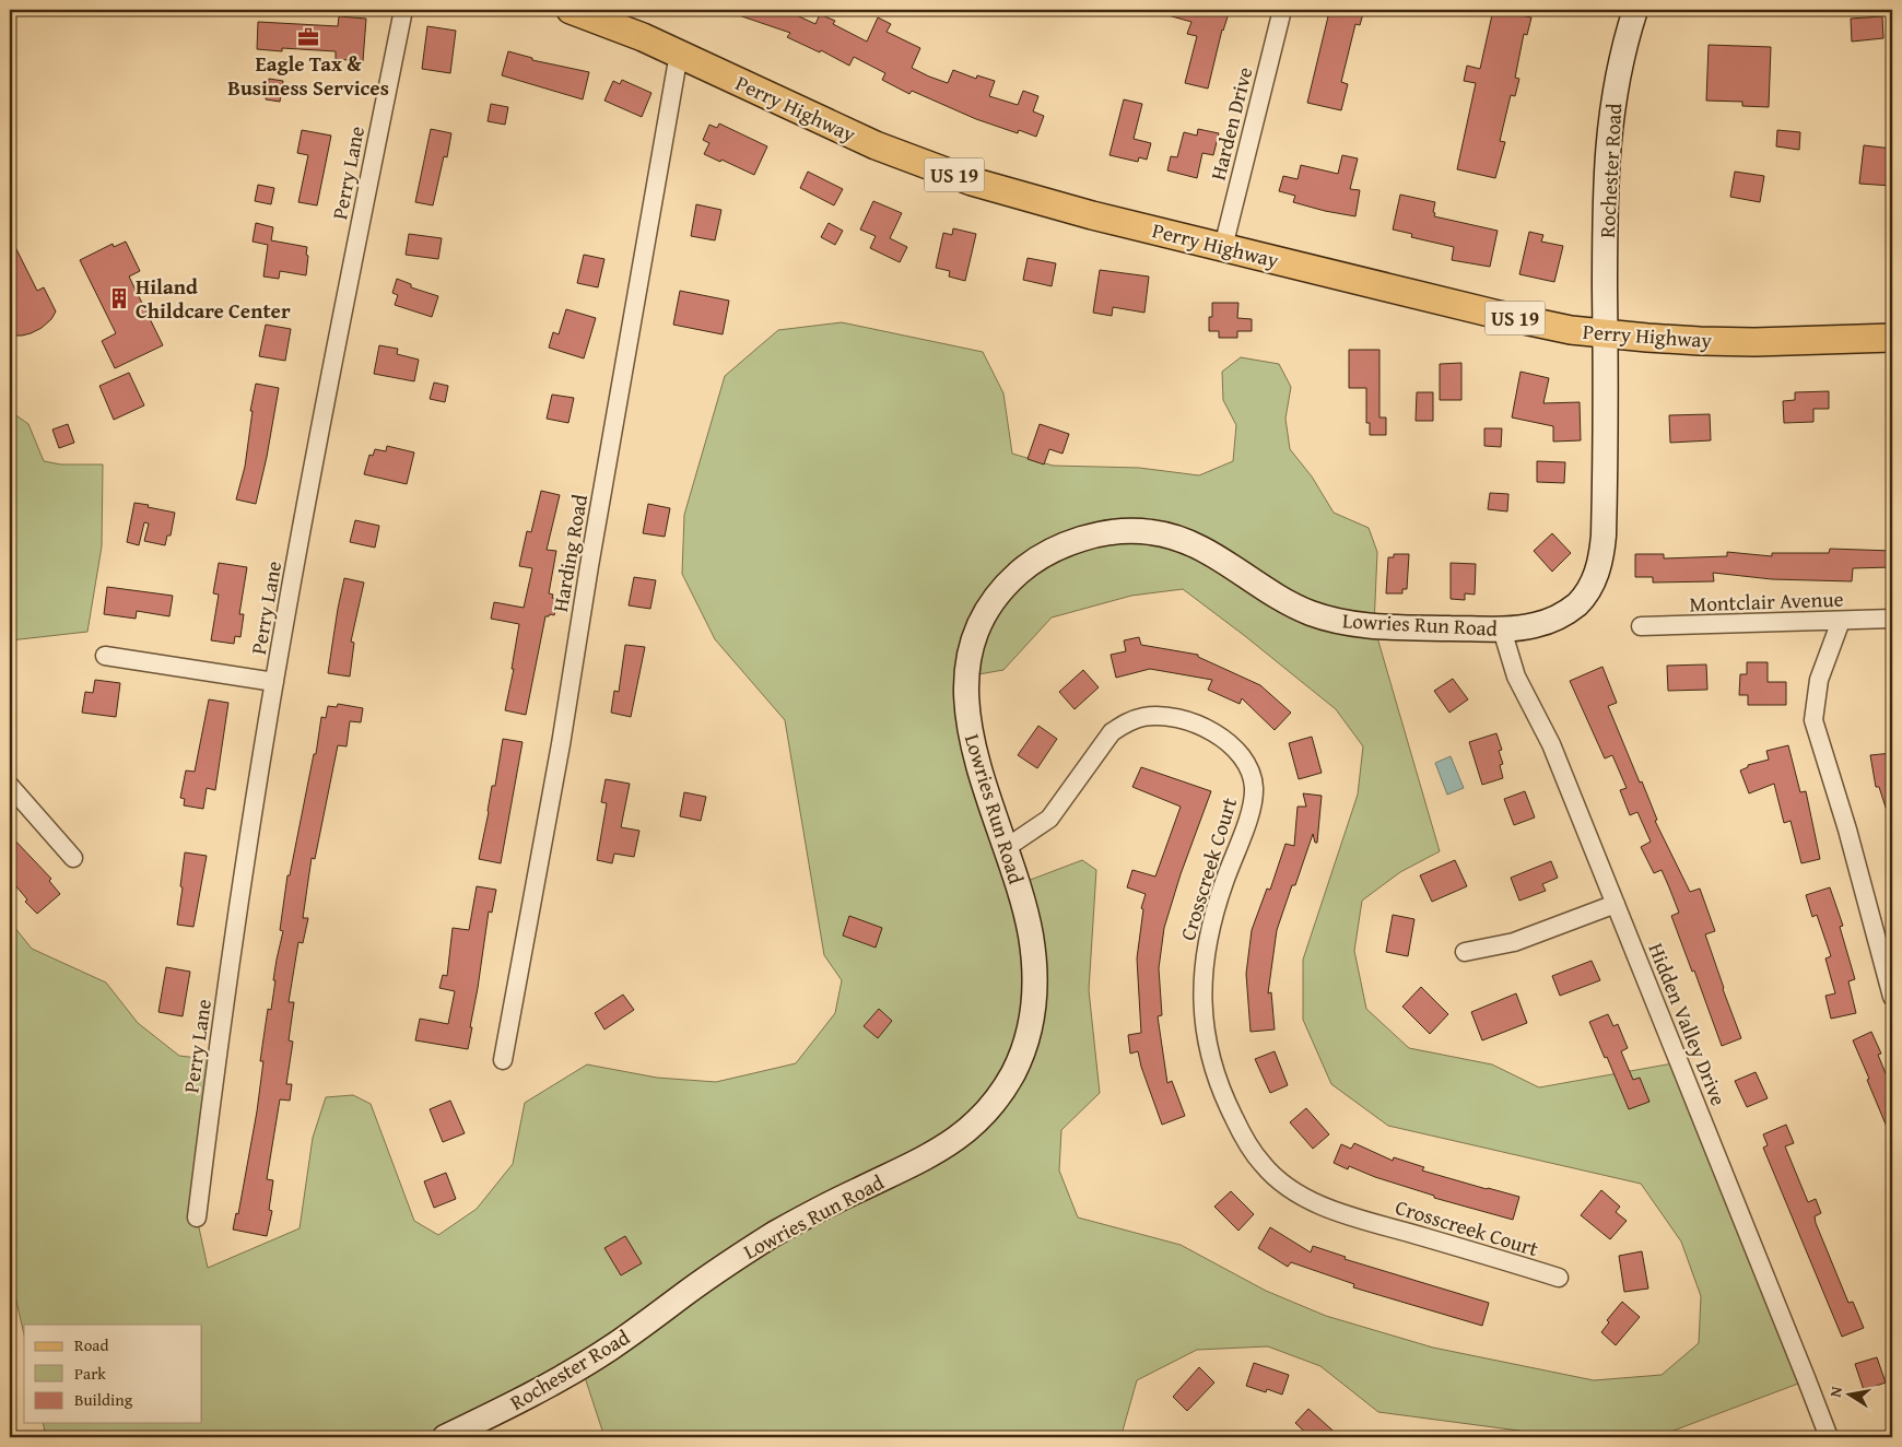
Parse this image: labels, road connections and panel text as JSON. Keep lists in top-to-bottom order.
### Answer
{
  "streets": {
    "main road": ["Perry Highway", "US 19"],
    "street": [
      "Harden Drive",
      "Rochester Road",
      "Perry Lane",
      "Harding Road",
      "Montclair Avenue",
      "Lowries Run Road",
      "Crosscreek Court",
      "Hidden Valley Drive"
    ]
  },
  "crossings": [
    ["Perry Highway", "Harden Drive"],
    ["Perry Highway", "Rochester Road"],
    ["Perry Highway", "Harding Road"],
    ["Perry Highway", "Lowries Run Road"],
    ["Rochester Road", "Lowries Run Road"],
    ["Lowries Run Road", "Crosscreek Court"],
    ["Lowries Run Road", "Hidden Valley Drive"]
  ],
  "places": {
    "office": ["Eagle Tax & Business Services"],
    "building": ["Hiland Childcare Center"]
  },
  "legend": ["Road", "Park", "Building"],
  "north": "left"
}
